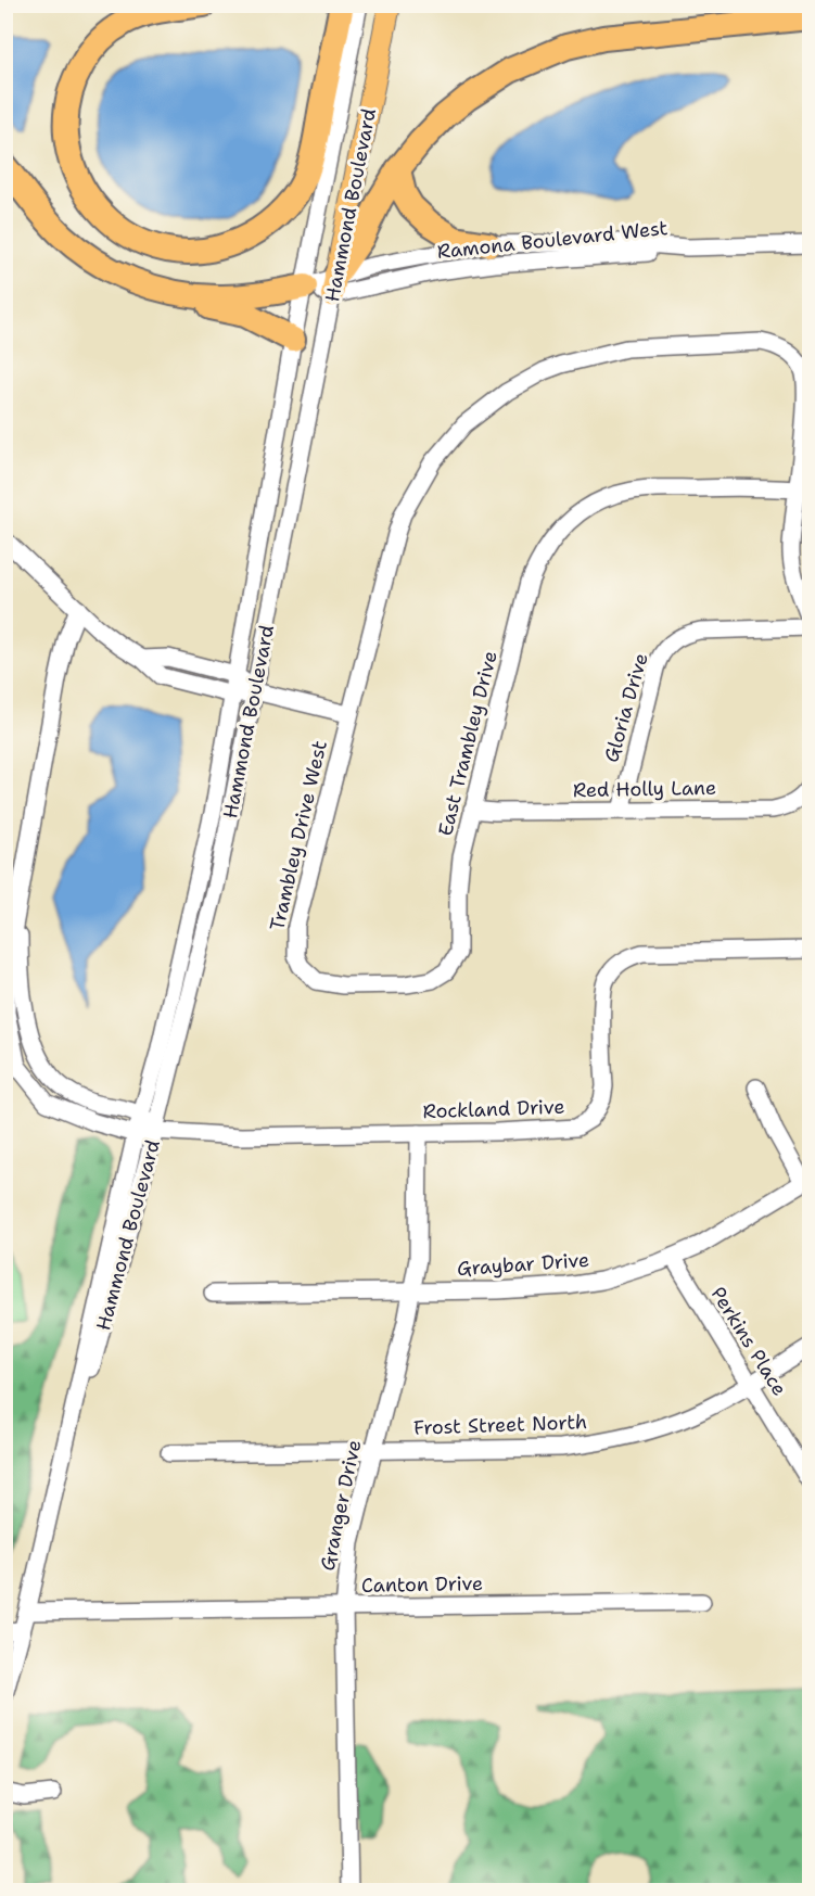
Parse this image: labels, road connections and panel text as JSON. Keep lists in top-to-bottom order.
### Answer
{
  "streets": {
    "main road": ["Hammond Boulevard"],
    "street": [
      "Ramona Boulevard West",
      "Gloria Drive",
      "East Trambley Drive",
      "Red Holly Lane",
      "Trambley Drive West",
      "Rockland Drive",
      "Graybar Drive",
      "Perkins Place",
      "Frost Street North",
      "Granger Drive",
      "Canton Drive"
    ]
  },
  "crossings": [
    ["Hammond Boulevard", "Ramona Boulevard West"],
    ["Hammond Boulevard", "Rockland Drive"],
    ["Hammond Boulevard", "Canton Drive"],
    ["Gloria Drive", "Red Holly Lane"],
    ["East Trambley Drive", "Red Holly Lane"],
    ["East Trambley Drive", "Trambley Drive West"],
    ["Rockland Drive", "Granger Drive"],
    ["Graybar Drive", "Perkins Place"],
    ["Graybar Drive", "Granger Drive"],
    ["Perkins Place", "Frost Street North"],
    ["Frost Street North", "Granger Drive"],
    ["Granger Drive", "Canton Drive"]
  ]
}
